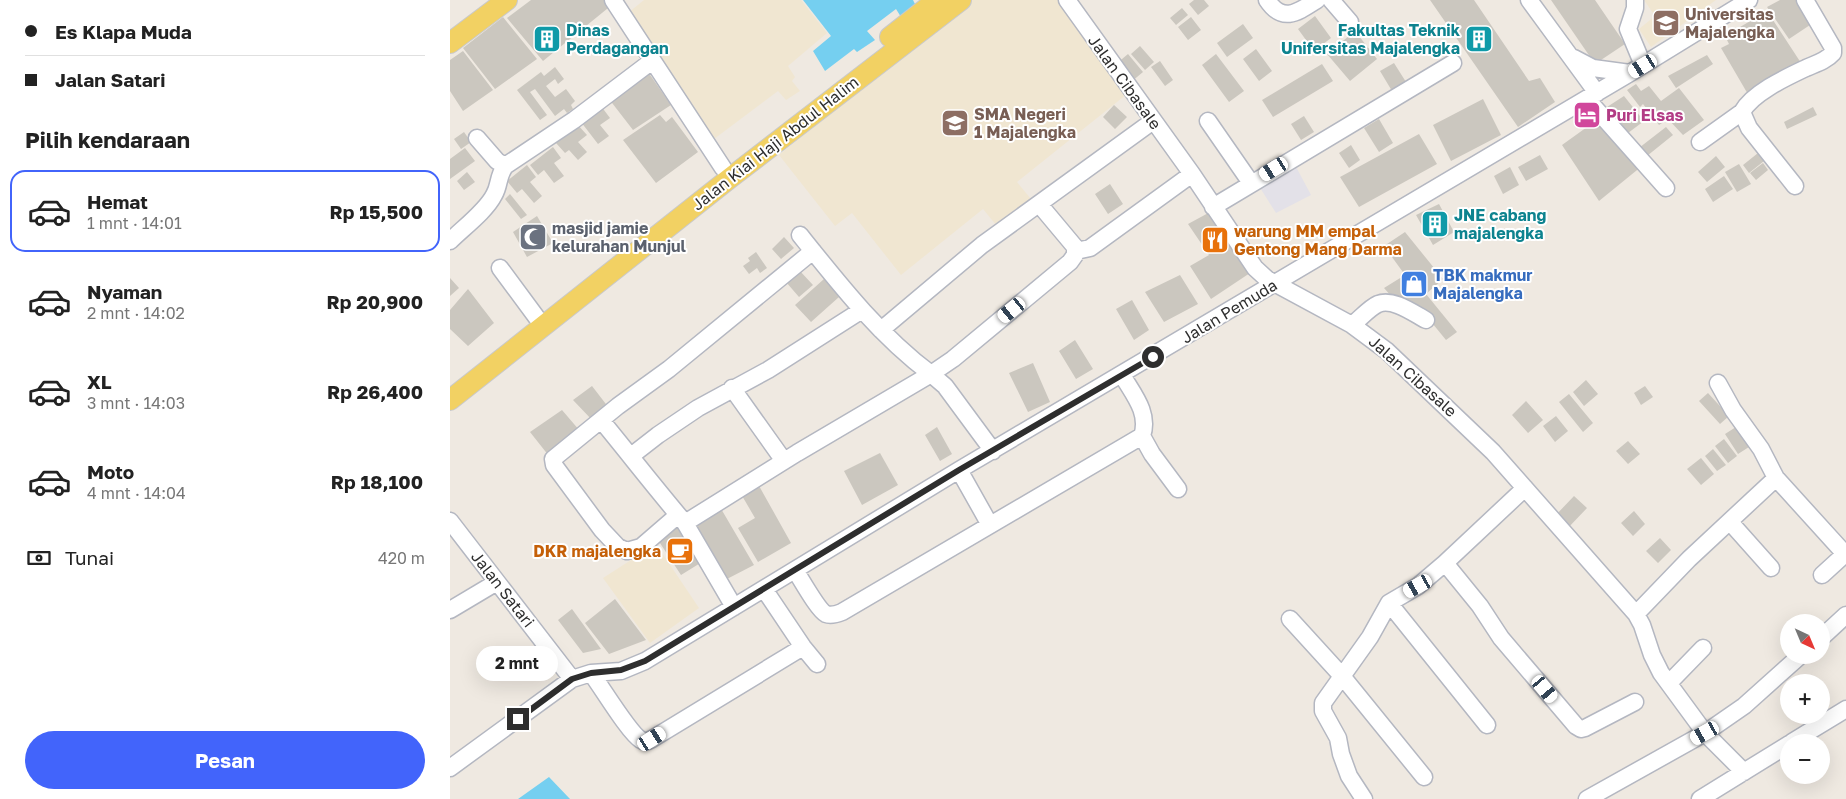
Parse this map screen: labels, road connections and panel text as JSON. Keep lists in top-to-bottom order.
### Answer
{
  "streets": {
    "main road": ["Jalan Kiai Haji Abdul Halim"],
    "street": ["Jalan Cibasale", "Jalan Pemuda", "Jalan Satari"]
  },
  "crossings": [
    ["Jalan Cibasale", "Jalan Pemuda"],
    ["Jalan Pemuda", "Jalan Satari"]
  ],
  "places": {
    "school or university": ["Universitas Majalengka", "SMA Negeri 1 Majalengka"],
    "building": ["Dinas Perdagangan", "Fakultas Teknik Unifersitas Majalengka", "JNE cabang majalengka"],
    "hotel": ["Puri Elsas"],
    "mosque": ["masjid jamie kelurahan Munjul"],
    "restaurant": ["warung MM empal Gentong Mang Darma"],
    "shop": ["TBK makmur Majalengka"],
    "cafe": ["DKR majalengka"]
  },
  "north": "bottom right",
  "page": {
    "banner": ["Es Klapa Muda", "Jalan Satari"],
    "heading": "Pilih kendaraan",
    "list": [
      {
        "name": "Hemat",
        "note": "1 mnt · 14:01",
        "value": "Rp 15,500"
      },
      {
        "name": "Nyaman",
        "note": "2 mnt · 14:02",
        "value": "Rp 20,900"
      },
      {
        "name": "XL",
        "note": "3 mnt · 14:03",
        "value": "Rp 26,400"
      },
      {
        "name": "Moto",
        "note": "4 mnt · 14:04",
        "value": "Rp 18,100"
      }
    ],
    "pay": ["Tunai", "420 m"],
    "map_buttons": ["+", "−"],
    "bubble": "2 mnt",
    "buttons": "Pesan"
  }
}
